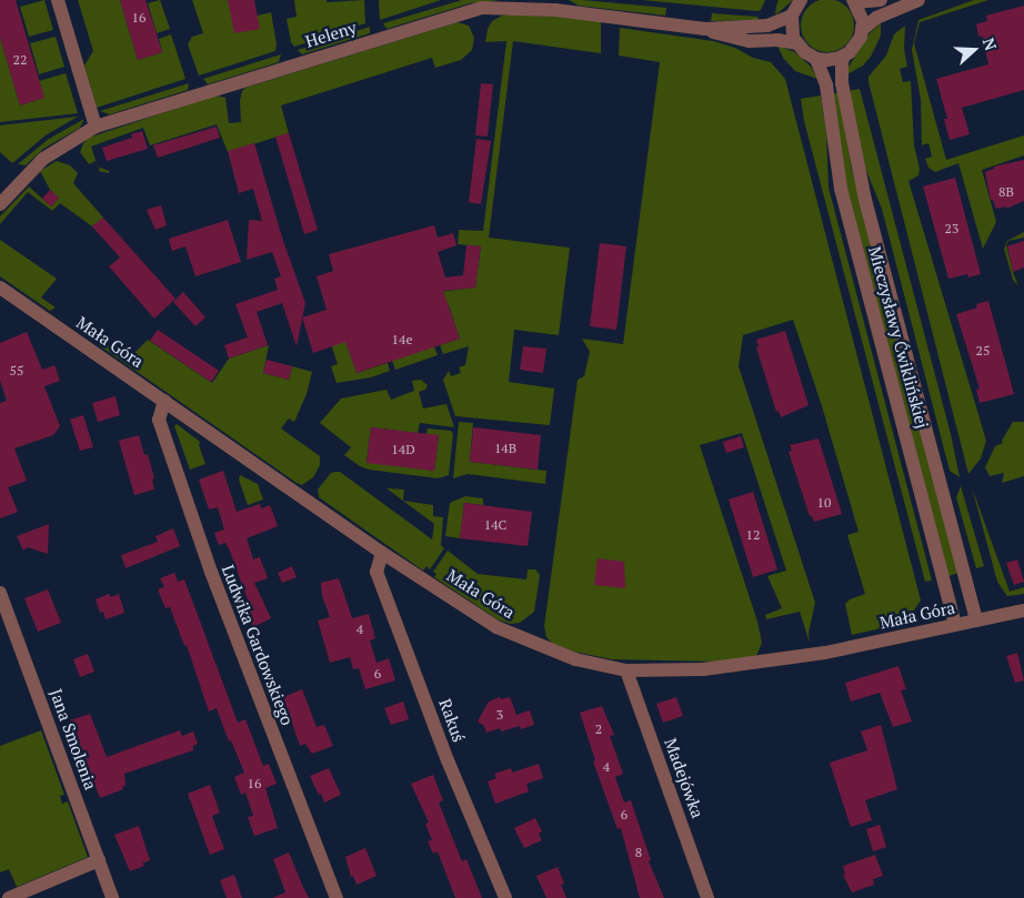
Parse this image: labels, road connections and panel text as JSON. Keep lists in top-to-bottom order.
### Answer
{
  "streets": {
    "street": [
      "Heleny",
      "Mieczysławy Ćwiklińskiej",
      "Mała Góra",
      "Ludwika Gardowskiego",
      "Rakuś",
      "Jana Smolenia",
      "Madejówka"
    ]
  },
  "crossings": [
    ["Mieczysławy Ćwiklińskiej", "Mała Góra"],
    ["Mała Góra", "Ludwika Gardowskiego"],
    ["Mała Góra", "Rakuś"],
    ["Mała Góra", "Madejówka"]
  ],
  "house_numbers": [
    "16",
    "22",
    "8B",
    "23",
    "14e",
    "25",
    "55",
    "14B",
    "14D",
    "10",
    "14C",
    "12",
    "4",
    "6",
    "3",
    "2",
    "4",
    "16",
    "6",
    "8"
  ],
  "north": "right"
}
